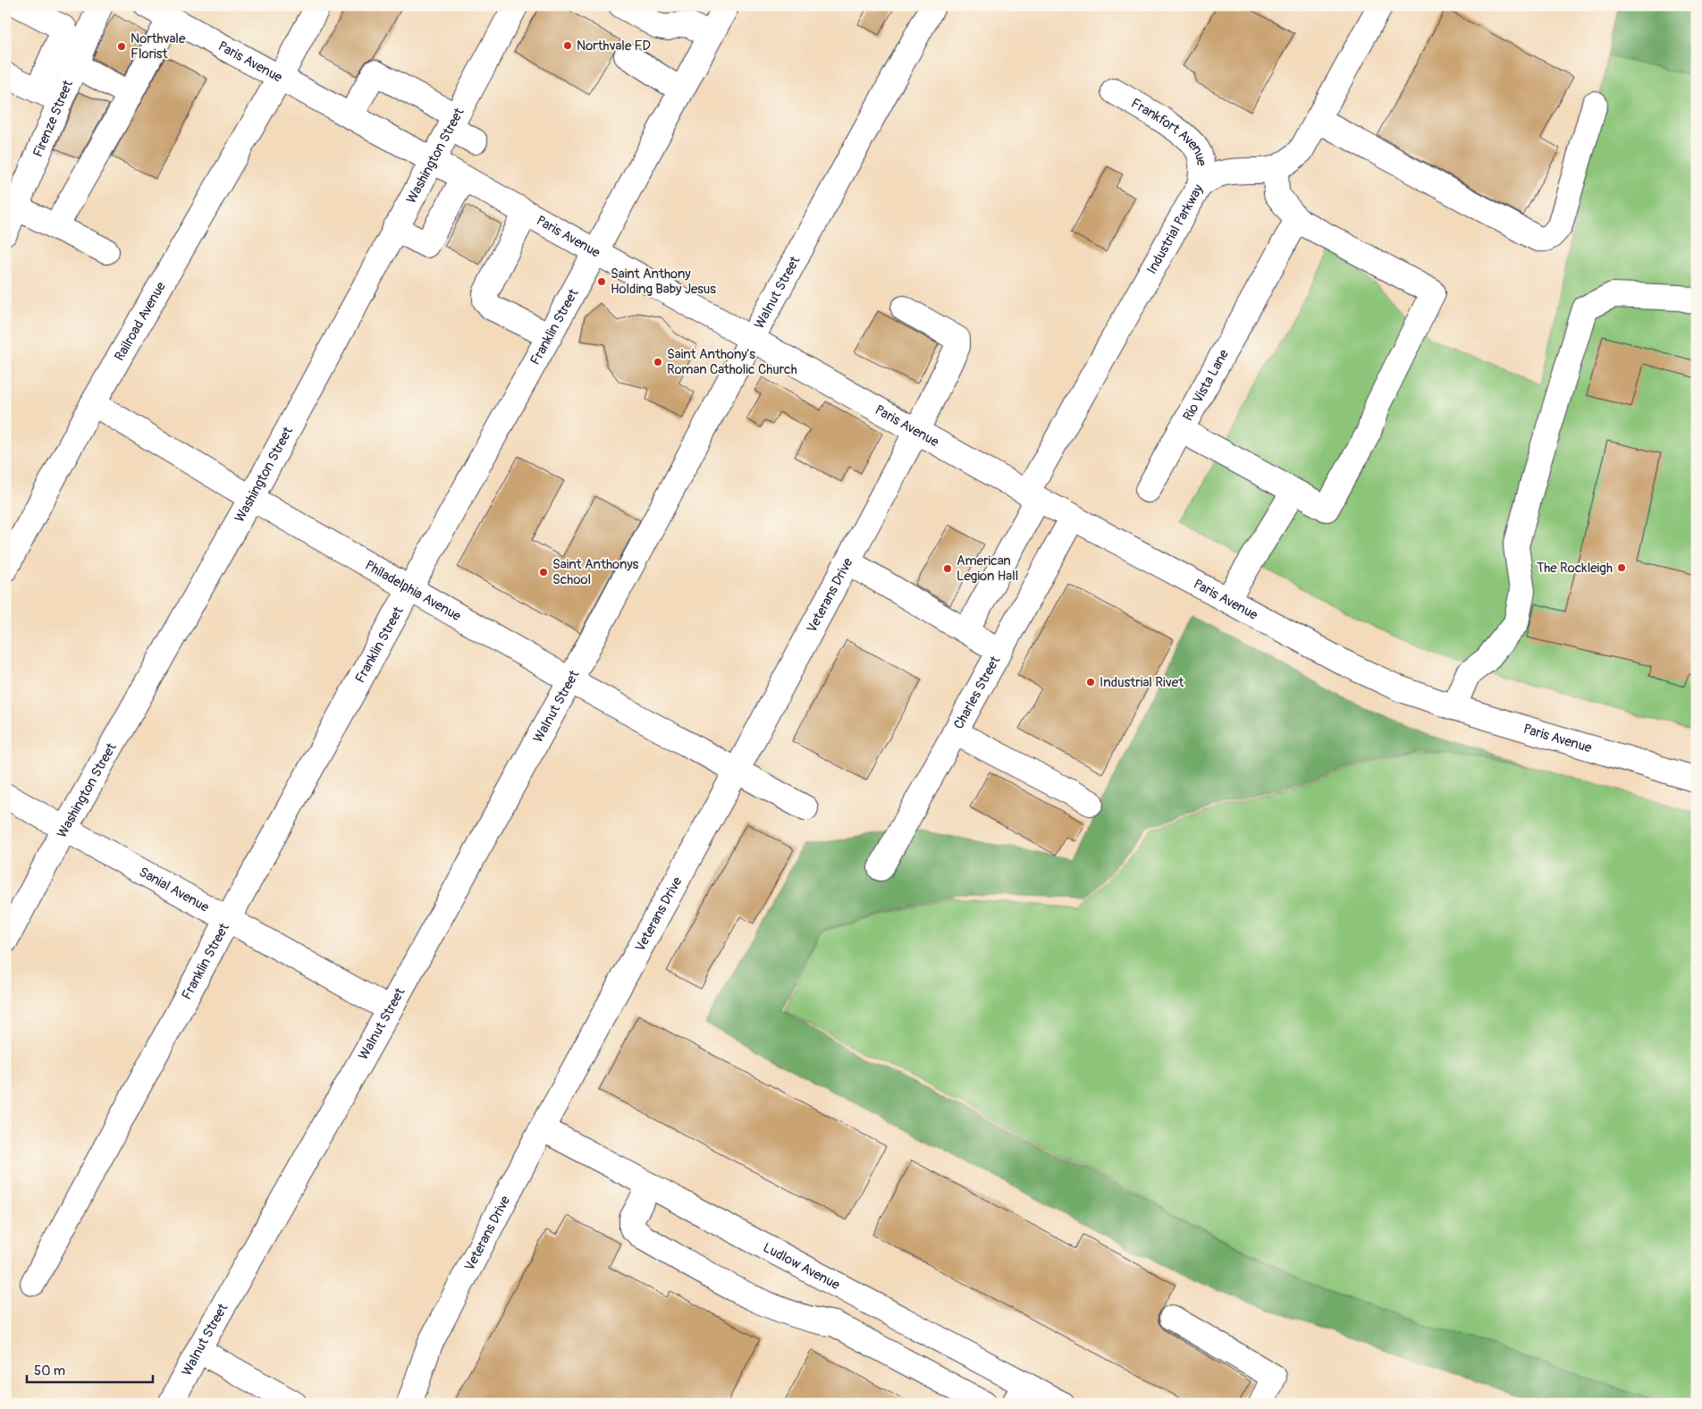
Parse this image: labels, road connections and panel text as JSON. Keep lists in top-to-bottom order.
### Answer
{
  "streets": {
    "street": [
      "Paris Avenue",
      "Firenze Street",
      "Frankfort Avenue",
      "Washington Street",
      "Industrial Parkway",
      "Walnut Street",
      "Railroad Avenue",
      "Franklin Street",
      "Rio Vista Lane",
      "Philadelphia Avenue",
      "Veterans Drive",
      "Charles Street",
      "Sanial Avenue",
      "Ludlow Avenue"
    ]
  },
  "crossings": [
    ["Paris Avenue", "Washington Street"],
    ["Paris Avenue", "Industrial Parkway"],
    ["Paris Avenue", "Walnut Street"],
    ["Paris Avenue", "Railroad Avenue"],
    ["Paris Avenue", "Franklin Street"],
    ["Paris Avenue", "Veterans Drive"],
    ["Paris Avenue", "Charles Street"],
    ["Frankfort Avenue", "Industrial Parkway"],
    ["Washington Street", "Philadelphia Avenue"],
    ["Washington Street", "Sanial Avenue"],
    ["Walnut Street", "Philadelphia Avenue"],
    ["Walnut Street", "Sanial Avenue"],
    ["Railroad Avenue", "Philadelphia Avenue"],
    ["Franklin Street", "Philadelphia Avenue"],
    ["Franklin Street", "Sanial Avenue"],
    ["Philadelphia Avenue", "Veterans Drive"],
    ["Veterans Drive", "Ludlow Avenue"]
  ],
  "places": [
    "Northvale FD",
    "Northvale Florist",
    "Saint Anthony Holding Baby Jesus",
    "Saint Anthony's Roman Catholic Church",
    "The Rockleigh",
    "American Legion Hall",
    "Saint Anthonys School",
    "Industrial Rivet"
  ],
  "scale_bar": "50 m"
}
